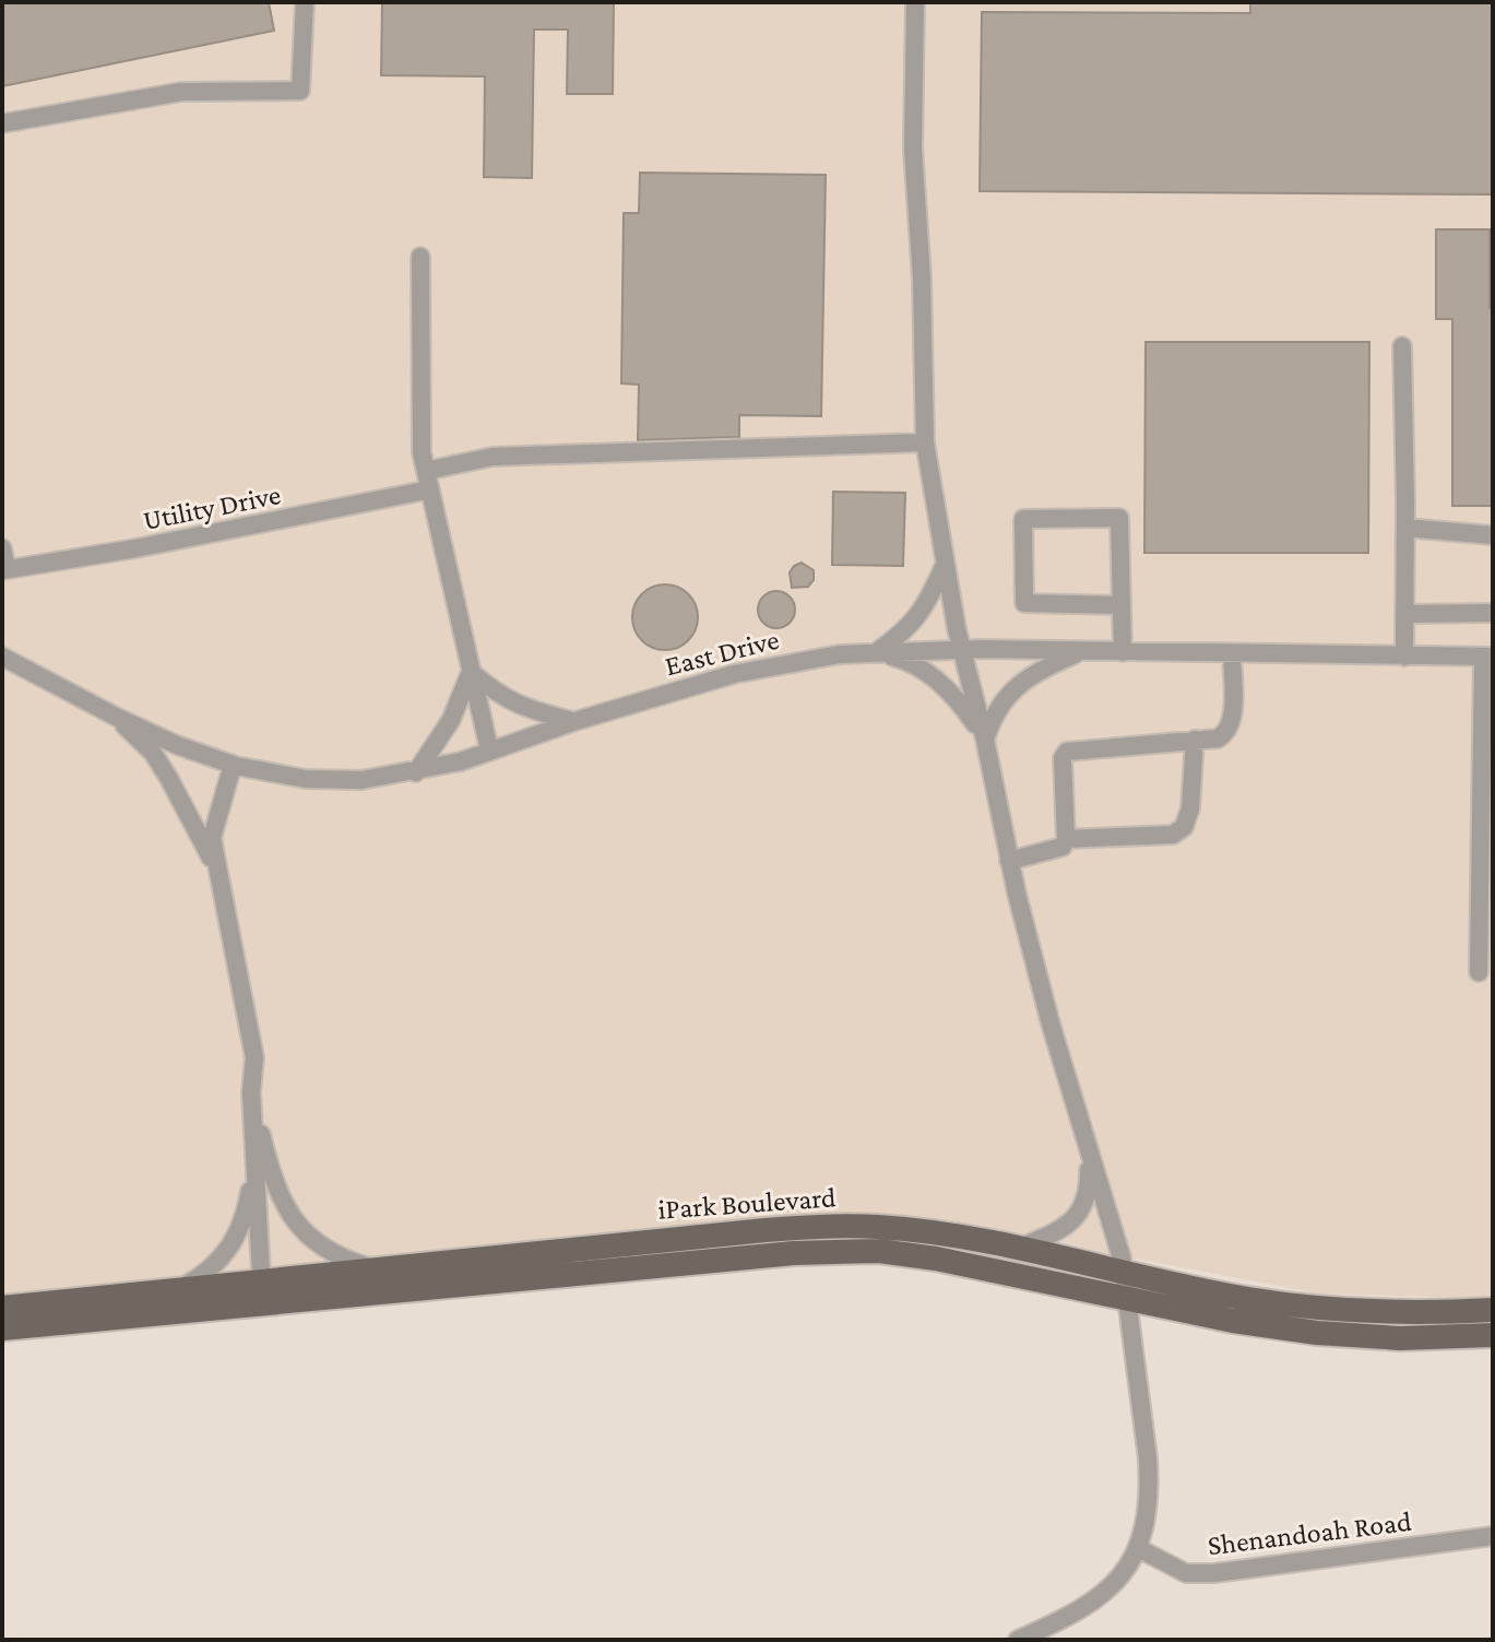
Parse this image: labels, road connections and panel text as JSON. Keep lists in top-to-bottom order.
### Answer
{
  "streets": {
    "main road": ["iPark Boulevard"],
    "street": ["Utility Drive", "East Drive", "Shenandoah Road"]
  }
}
